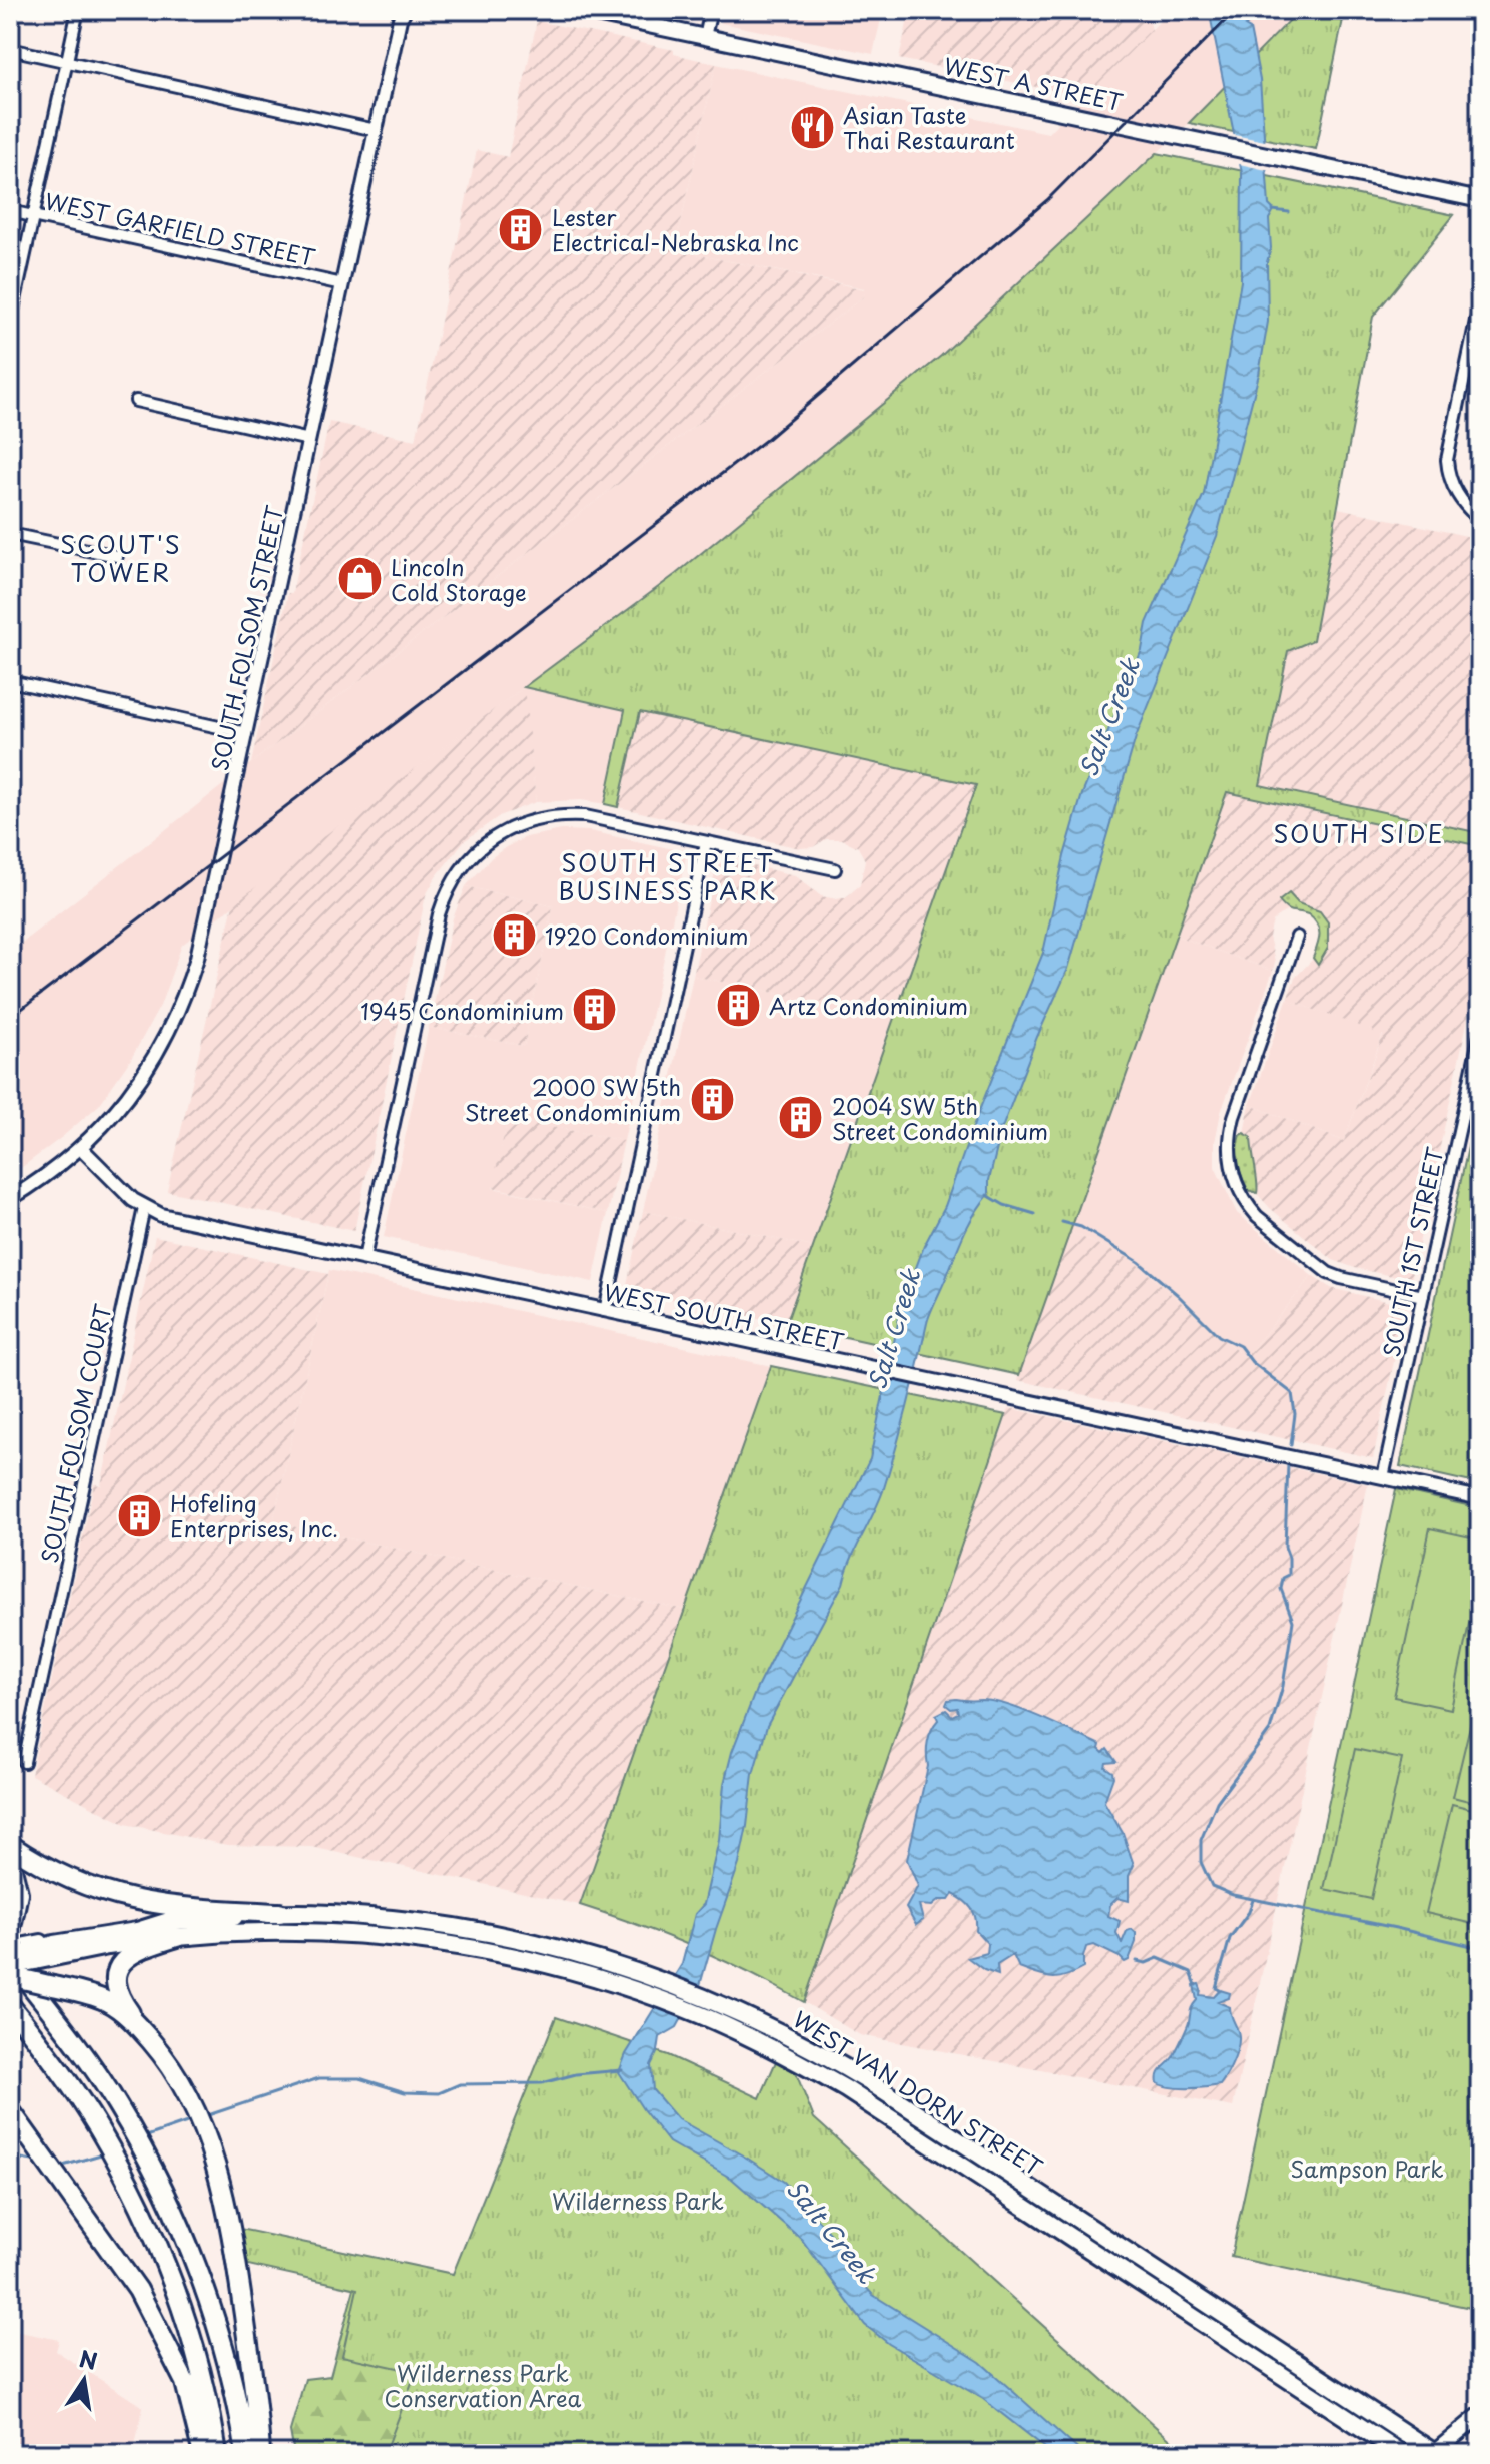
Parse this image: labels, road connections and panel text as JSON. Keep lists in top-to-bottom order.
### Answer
{
  "streets": {
    "main road": ["WEST A STREET", "WEST VAN DORN STREET"],
    "street": [
      "WEST GARFIELD STREET",
      "SOUTH FOLSOM STREET",
      "SOUTH 1ST STREET",
      "WEST SOUTH STREET",
      "SOUTH FOLSOM COURT"
    ]
  },
  "crossings": [
    ["WEST GARFIELD STREET", "SOUTH FOLSOM STREET"],
    ["SOUTH FOLSOM STREET", "WEST SOUTH STREET"],
    ["SOUTH 1ST STREET", "WEST SOUTH STREET"],
    ["WEST SOUTH STREET", "SOUTH FOLSOM COURT"]
  ],
  "districts": ["SCOUT'S TOWER", "SOUTH SIDE", "SOUTH STREET BUSINESS PARK"],
  "water": ["Salt Creek"],
  "parks": ["Sampson Park", "Wilderness Park", "Wilderness Park Conservation Area"],
  "places": {
    "restaurant": ["Asian Taste Thai Restaurant"],
    "building": [
      "Lester Electrical-Nebraska Inc",
      "1920 Condominium",
      "Artz Condominium",
      "1945 Condominium",
      "2000 SW 5th Street Condominium",
      "2004 SW 5th Street Condominium",
      "Hofeling Enterprises, Inc."
    ],
    "shop": ["Lincoln Cold Storage"]
  },
  "north": "top"
}
